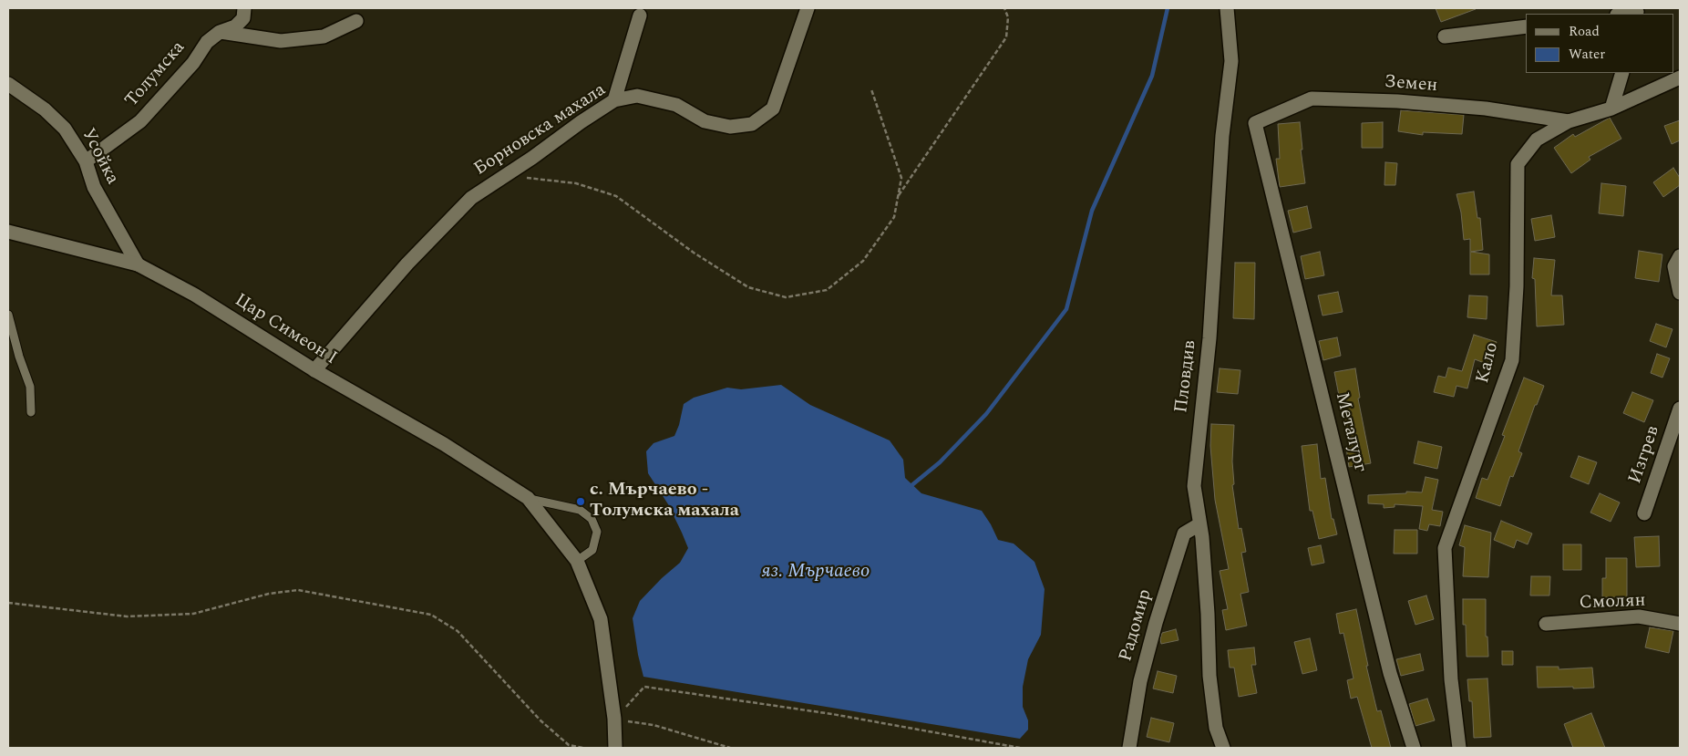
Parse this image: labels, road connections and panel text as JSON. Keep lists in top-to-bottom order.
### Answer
{
  "streets": {
    "street": [
      "Толумска",
      "Земен",
      "Борновска махала",
      "Усойка",
      "Цар Симеон I",
      "Кало",
      "Пловдив",
      "Металург",
      "Изгрев",
      "Смолян",
      "Радомир"
    ]
  },
  "crossings": [
    ["Толумска", "Усойка"],
    ["Земен", "Кало"],
    ["Земен", "Металург"],
    ["Борновска махала", "Цар Симеон I"],
    ["Усойка", "Цар Симеон I"],
    ["Пловдив", "Радомир"]
  ],
  "water": ["яз. Мърчаево"],
  "places": ["с. Мърчаево - Толумска махала"],
  "legend": ["Road", "Water"]
}
